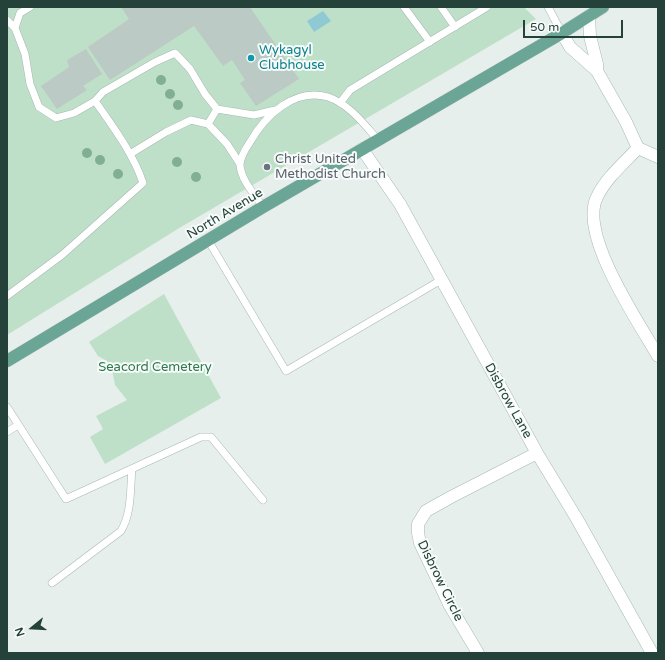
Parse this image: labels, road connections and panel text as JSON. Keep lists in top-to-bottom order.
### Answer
{
  "streets": {
    "main road": ["North Avenue"],
    "street": ["Disbrow Lane", "Disbrow Circle"]
  },
  "crossings": [
    ["North Avenue", "Disbrow Lane"],
    ["Disbrow Lane", "Disbrow Circle"]
  ],
  "parks": ["Seacord Cemetery"],
  "places": ["Wykagyl Clubhouse", "Christ United Methodist Church"],
  "scale_bar": "50 m",
  "north": "left"
}
